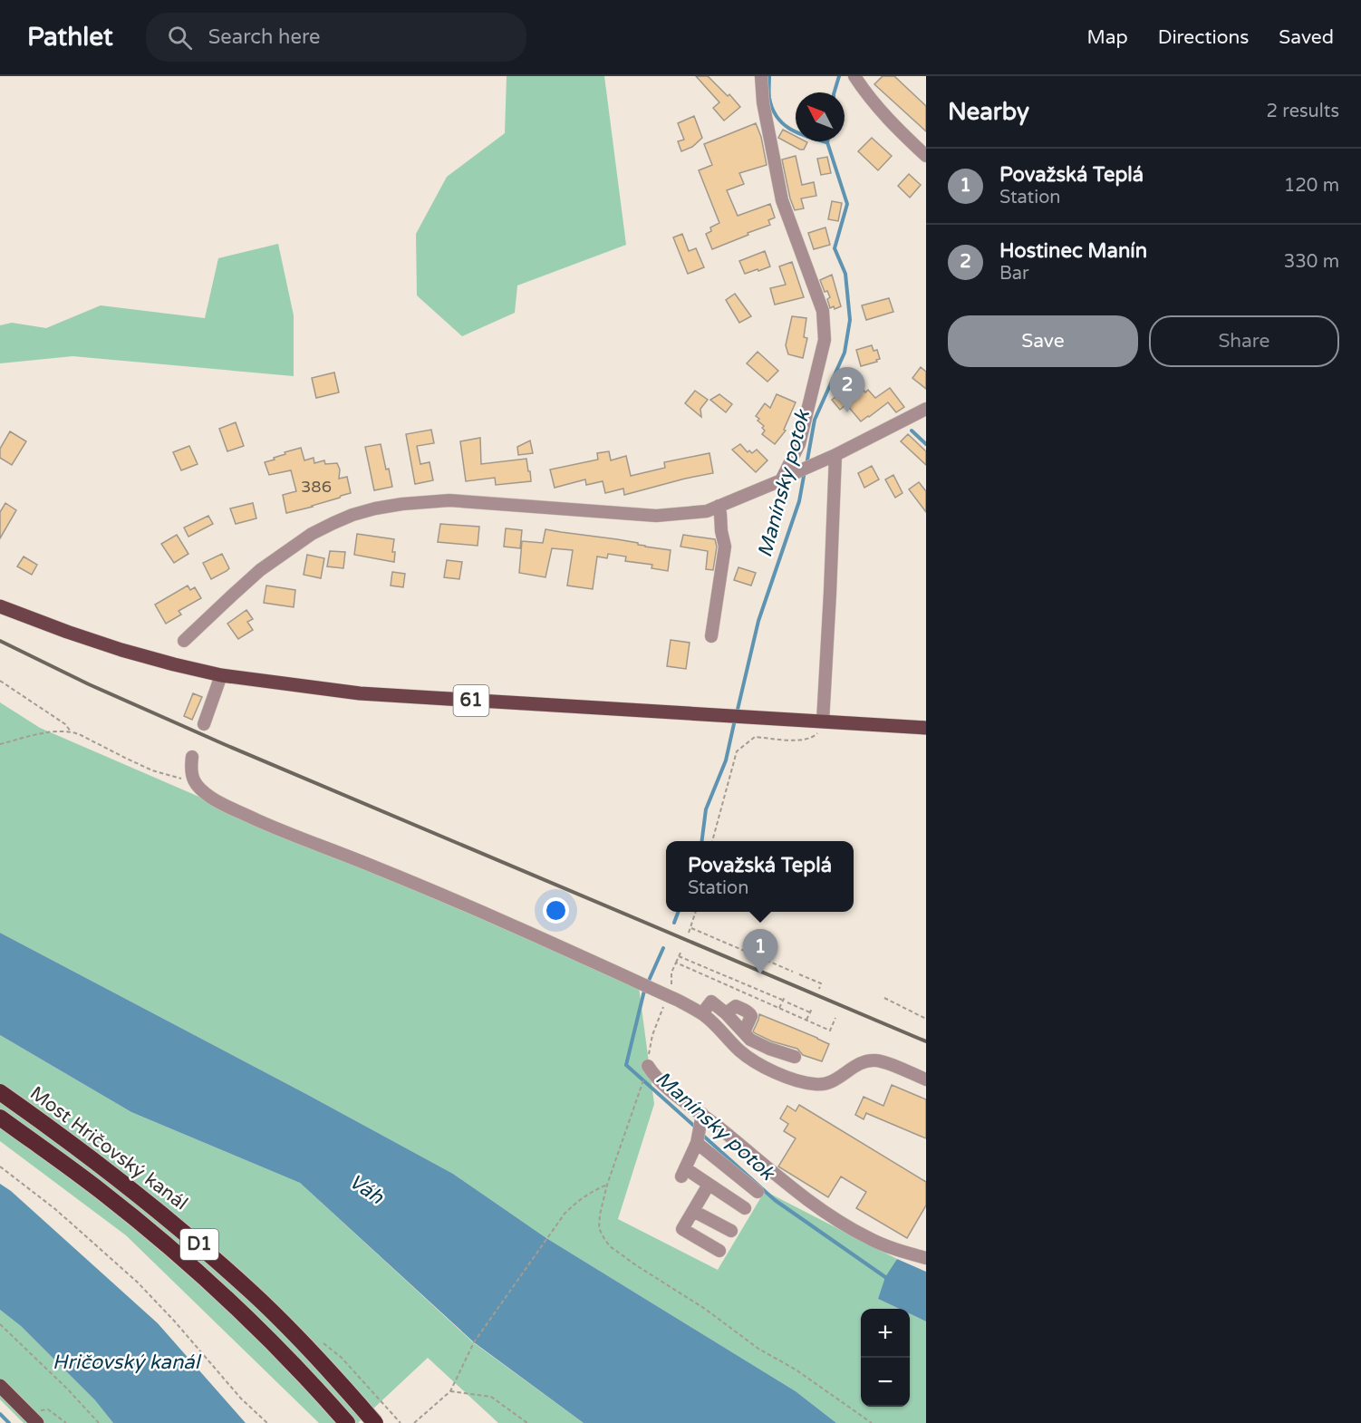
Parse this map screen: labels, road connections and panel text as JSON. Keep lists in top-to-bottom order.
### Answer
{
  "streets": {
    "highway": ["Most Hričovský kanál", "D1"],
    "main road": ["61"]
  },
  "water": ["Manínsky potok", "Váh", "Hričovský kanál"],
  "house_numbers": ["386"],
  "north": "top left",
  "page": {
    "header": "Pathlet",
    "search": "Search here",
    "nav": ["Map", "Directions", "Saved"],
    "heading": ["Nearby", "2 results"],
    "list": [
      {
        "mark": "1",
        "name": "Považská Teplá",
        "note": "Station",
        "value": "120 m"
      },
      {
        "mark": "2",
        "name": "Hostinec Manín",
        "note": "Bar",
        "value": "330 m"
      }
    ],
    "buttons": ["Save", "Share"],
    "pins": ["2", "1"],
    "popup": ["Považská Teplá", "Station"],
    "map_buttons": ["+", "−"]
  }
}
